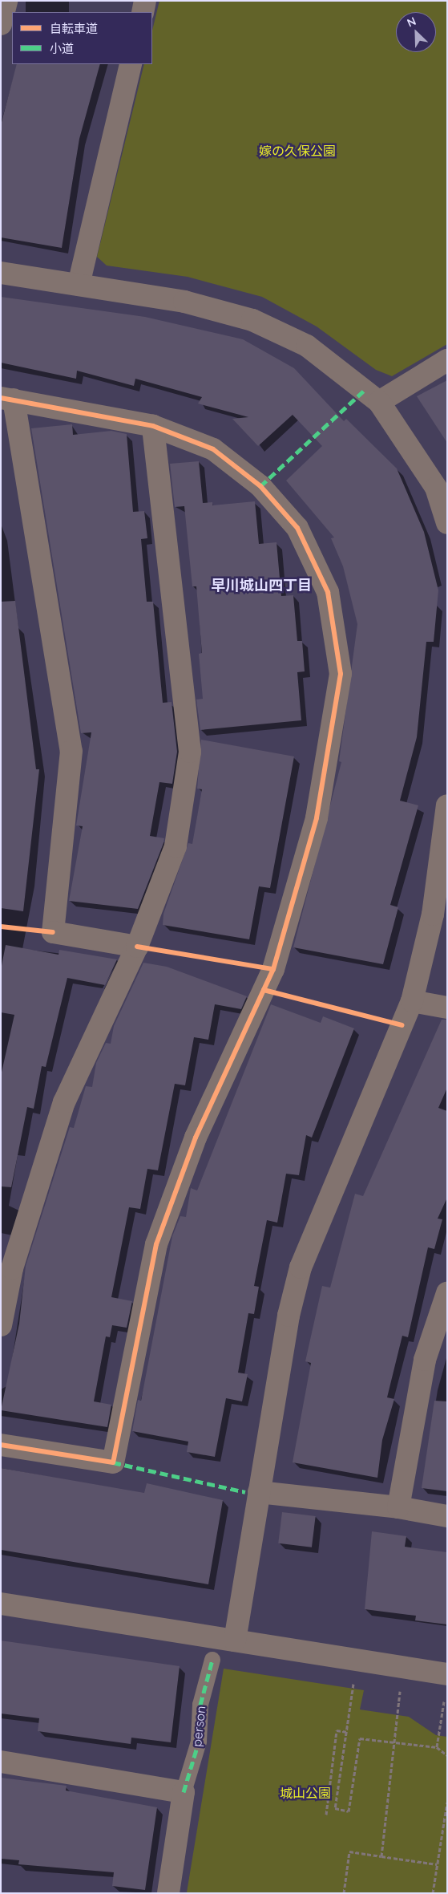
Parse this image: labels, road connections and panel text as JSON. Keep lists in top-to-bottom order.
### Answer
{
  "streets": {
    "street": ["person"]
  },
  "districts": ["早川城山四丁目"],
  "parks": ["嫁の久保公園", "城山公園"],
  "legend": ["自転車道", "小道"],
  "north": "top left"
}
